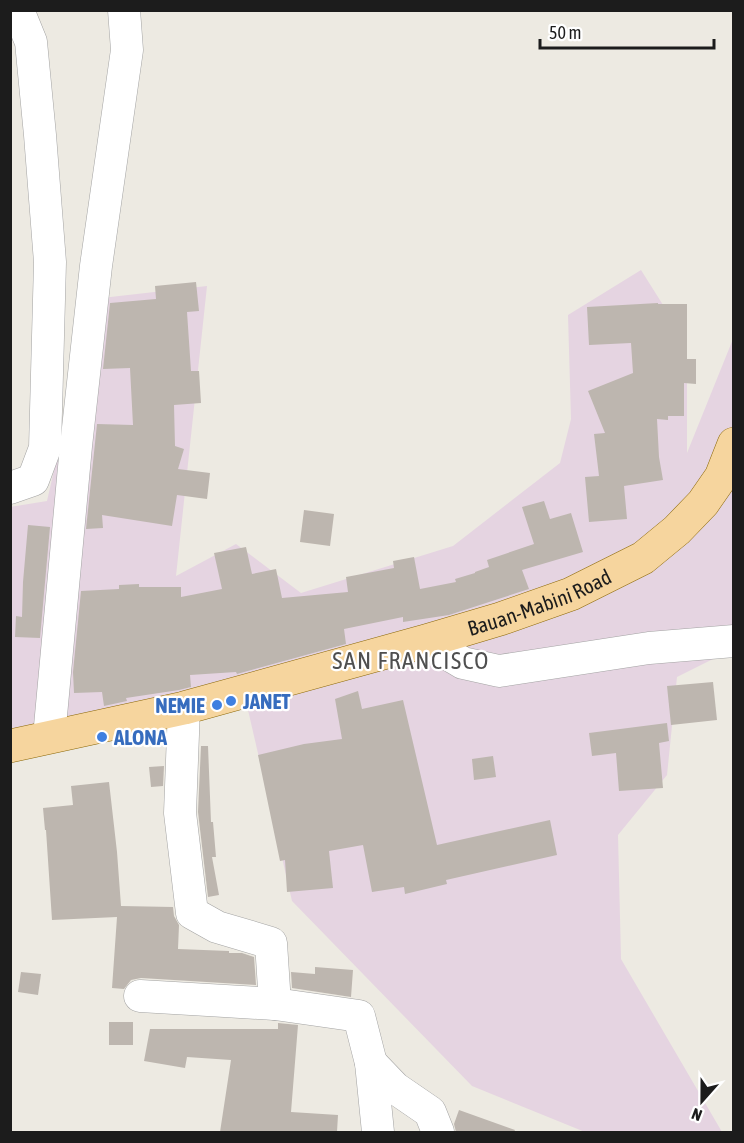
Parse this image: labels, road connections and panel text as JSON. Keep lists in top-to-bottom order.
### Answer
{
  "streets": {
    "main road": ["Bauan-Mabini Road"]
  },
  "districts": ["SAN FRANCISCO"],
  "places": ["JANET", "NEMIE", "ALONA"],
  "scale_bar": "50 m",
  "north": "bottom"
}
